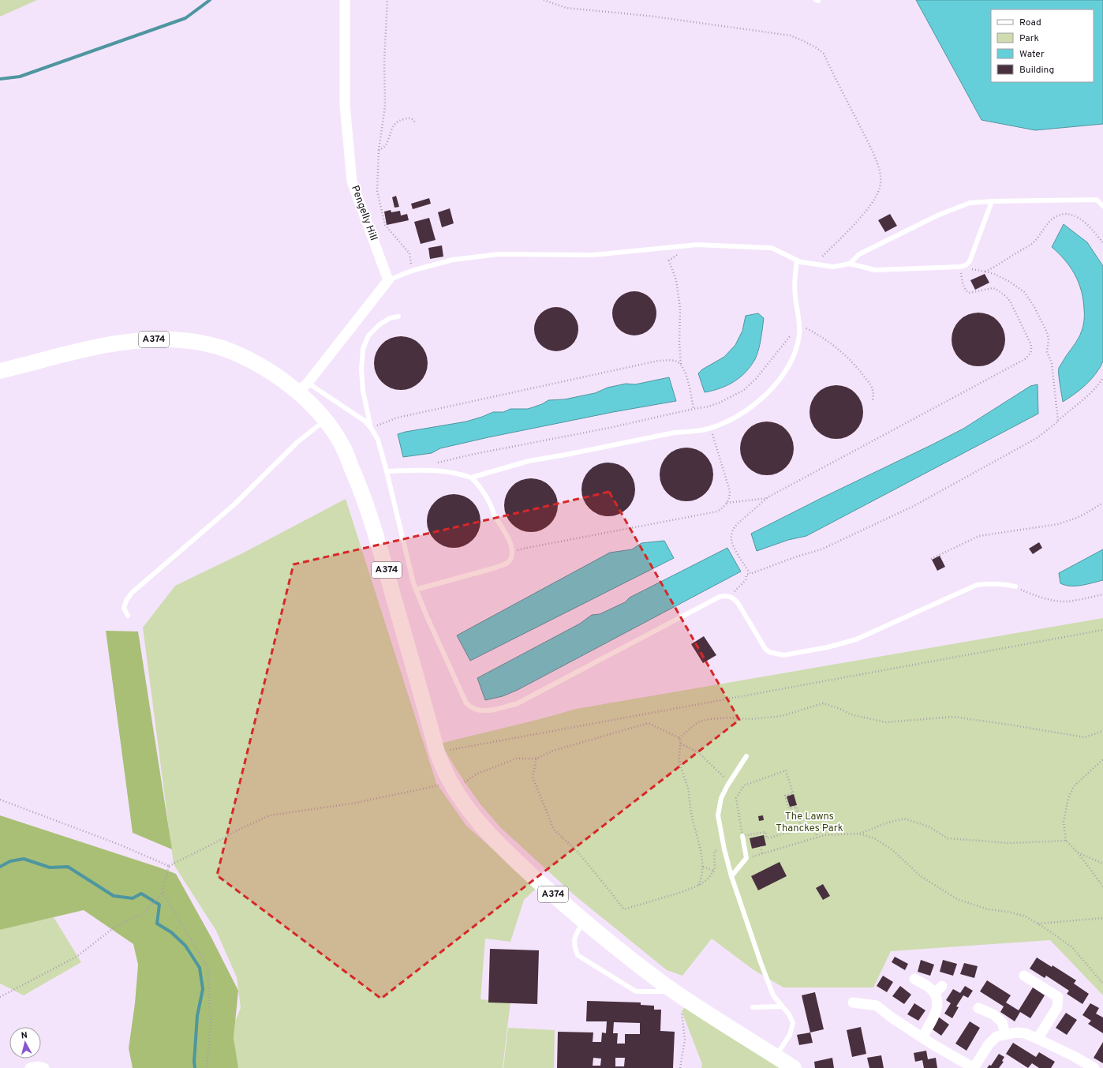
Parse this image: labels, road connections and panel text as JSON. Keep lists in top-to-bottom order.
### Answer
{
  "streets": {
    "main road": ["A374"],
    "street": ["Pengelly Hill"]
  },
  "parks": ["The Lawns Thanckes Park"],
  "legend": [
    "Road",
    "Park",
    "Water",
    "Building"
  ],
  "north": "top"
}
